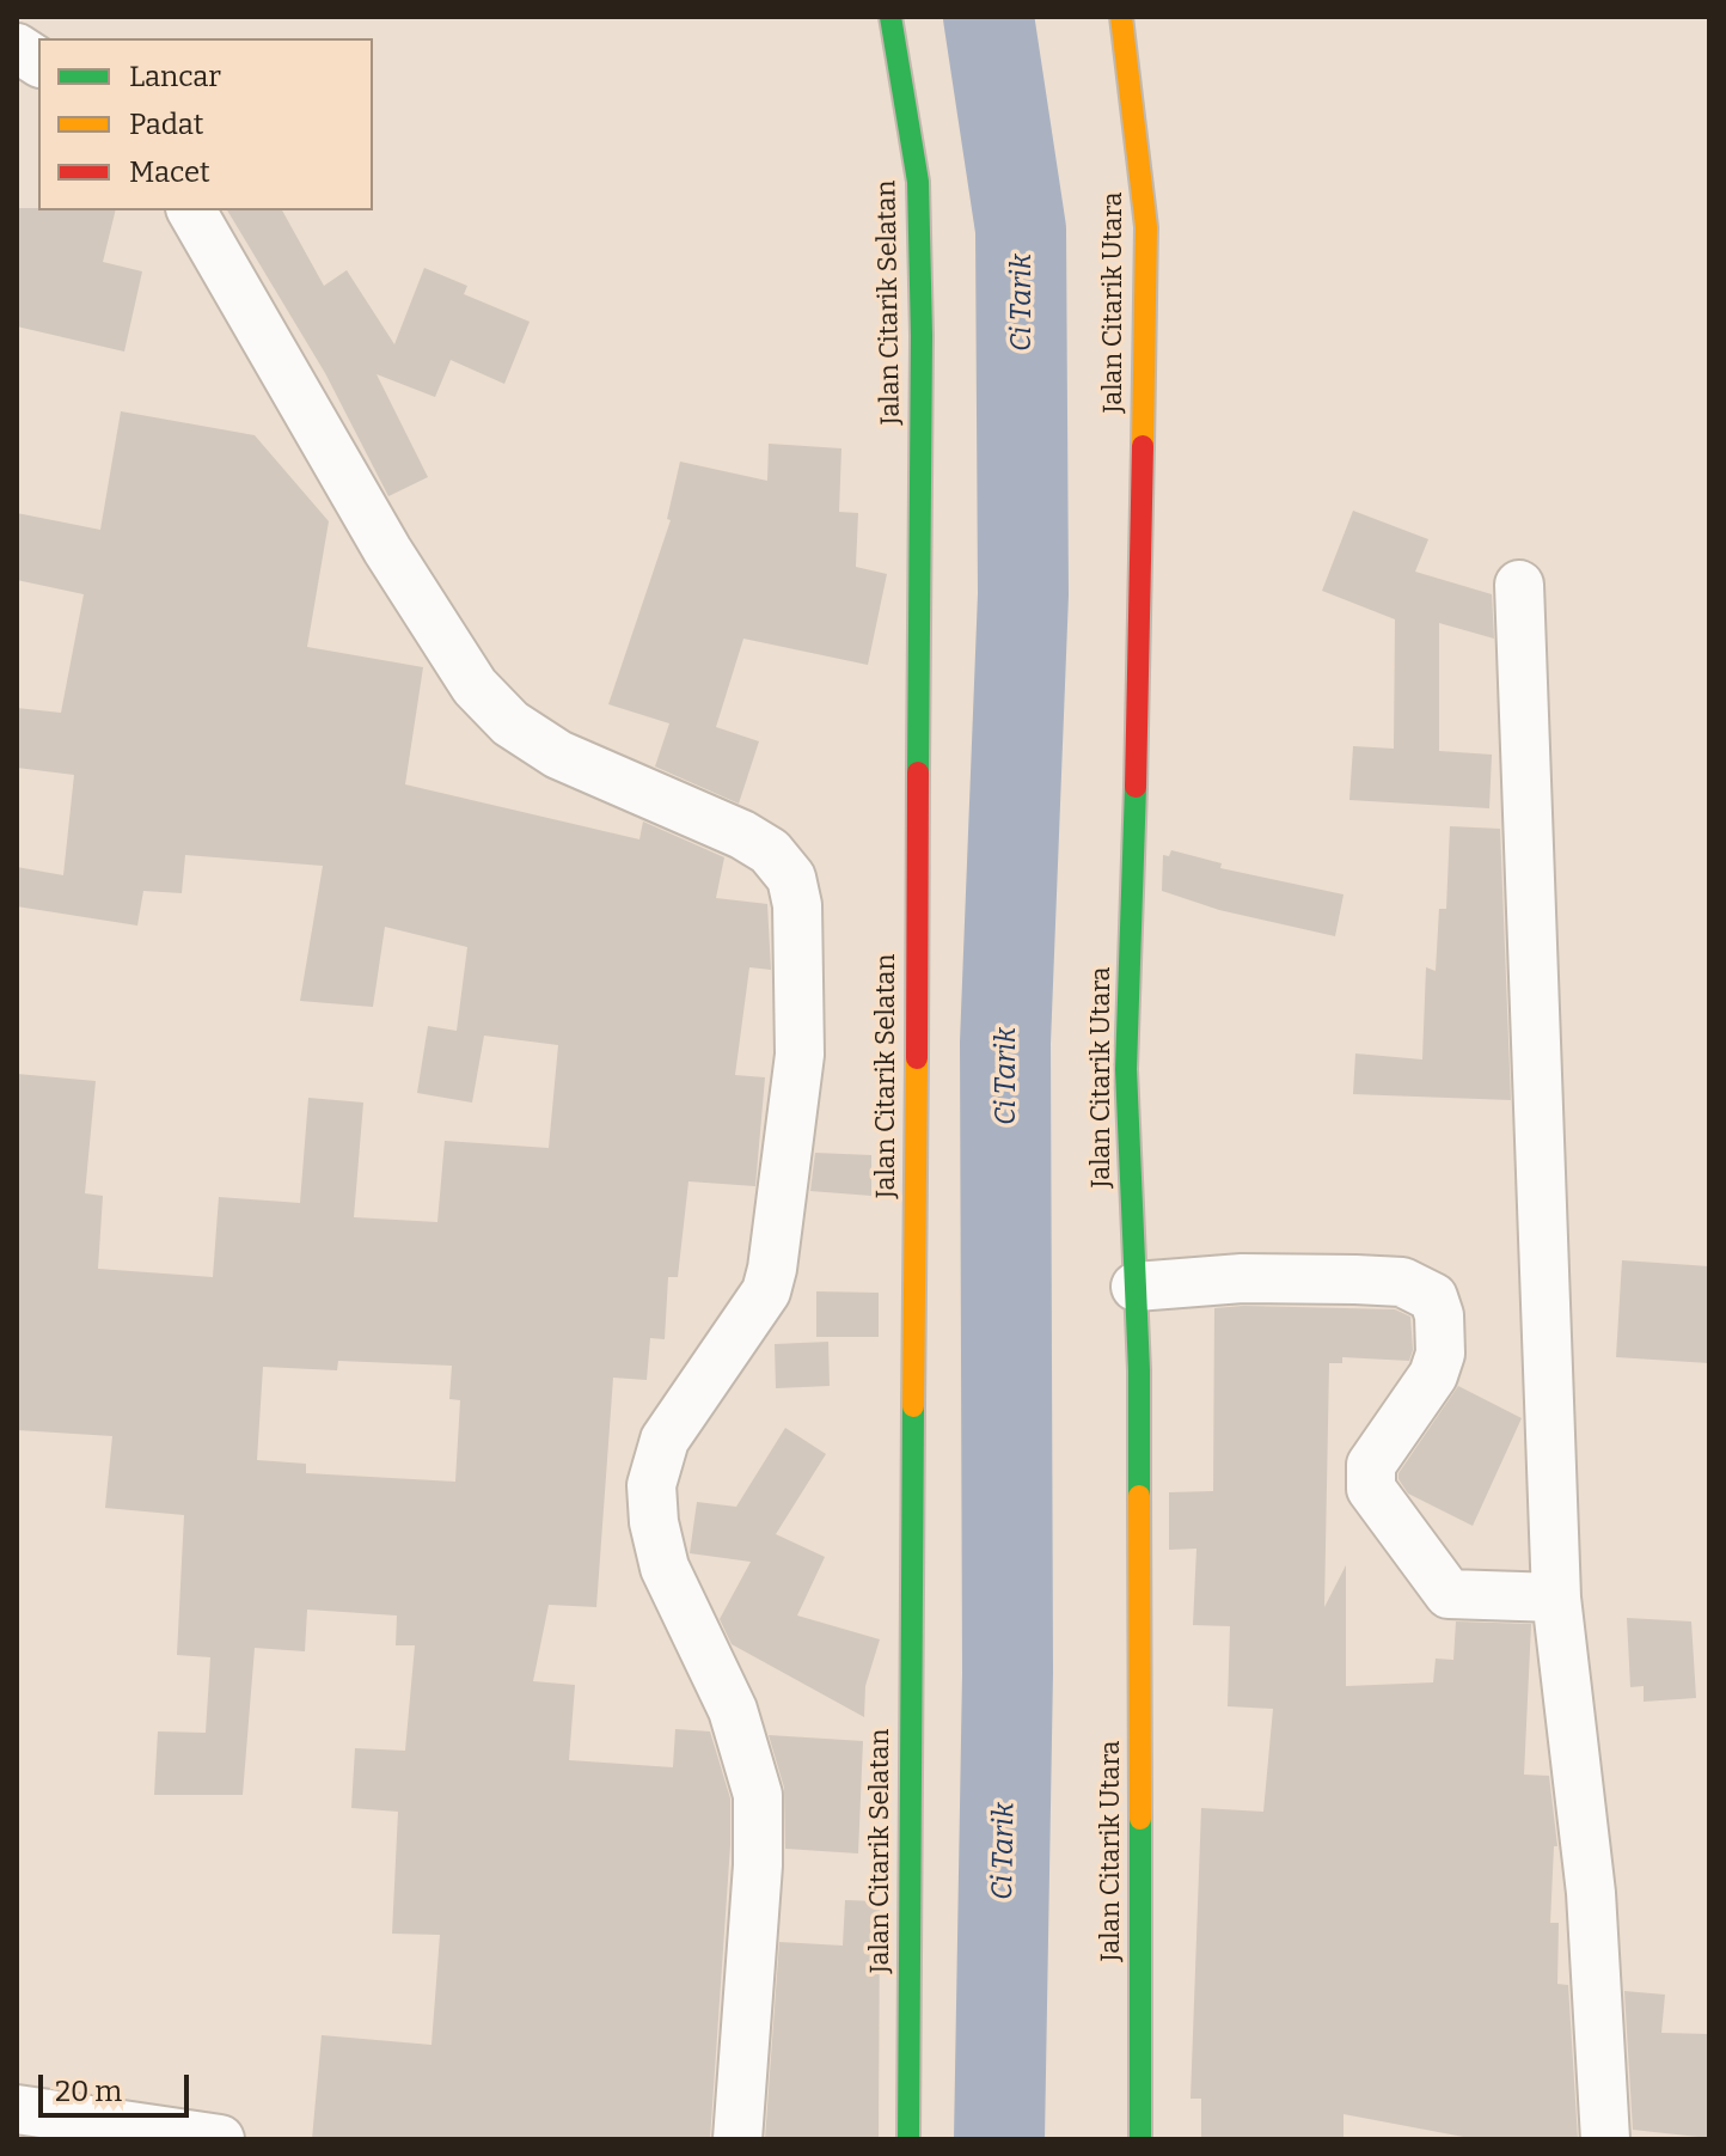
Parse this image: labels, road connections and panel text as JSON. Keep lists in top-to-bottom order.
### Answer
{
  "streets": {
    "street": ["Jalan Citarik Selatan", "Jalan Citarik Utara"]
  },
  "water": ["Ci Tarik"],
  "legend": ["Lancar", "Padat", "Macet"],
  "scale_bar": "20 m"
}
